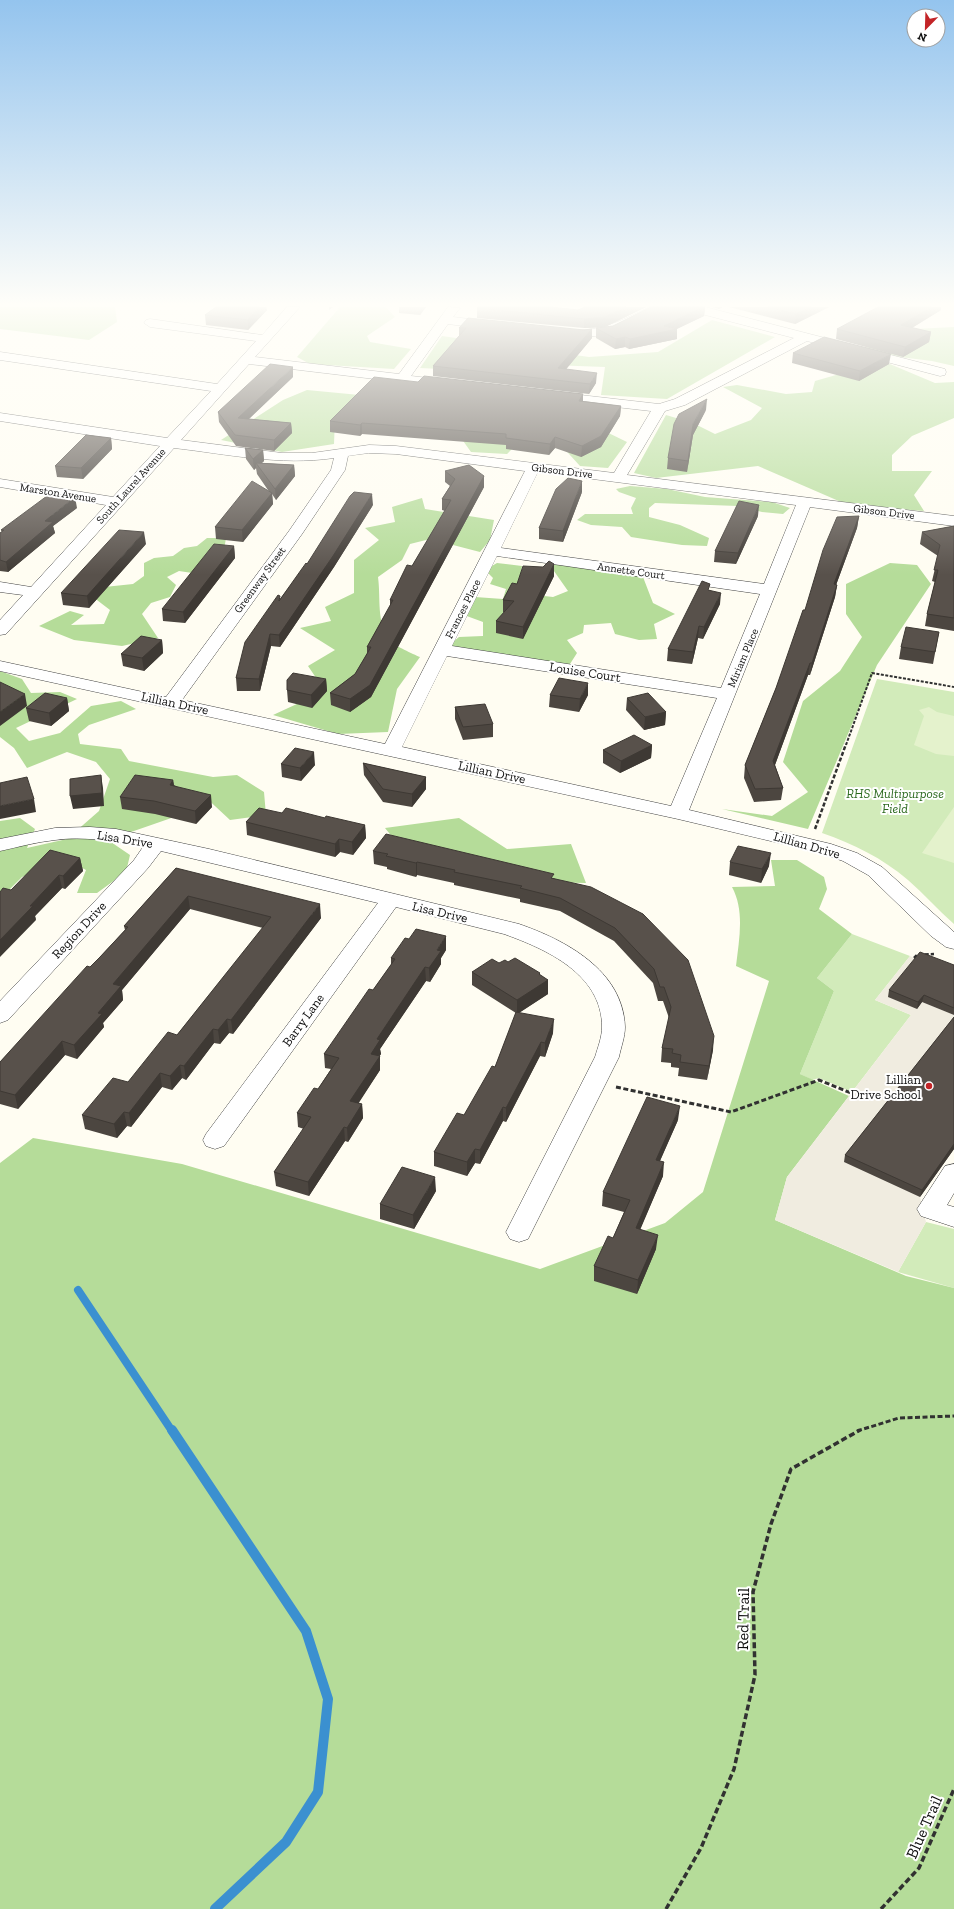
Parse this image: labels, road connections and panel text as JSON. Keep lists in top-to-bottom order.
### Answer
{
  "streets": {
    "street": [
      "Gibson Drive",
      "South Laurel Avenue",
      "Marston Avenue",
      "Annette Court",
      "Greenway Street",
      "Frances Place",
      "Miriam Place",
      "Louise Court",
      "Lillian Drive",
      "Lisa Drive",
      "Region Drive",
      "Barry Lane"
    ],
    "path": ["Red Trail", "Blue Trail"]
  },
  "crossings": [
    ["Gibson Drive", "South Laurel Avenue"],
    ["Gibson Drive", "Greenway Street"],
    ["Gibson Drive", "Frances Place"],
    ["Gibson Drive", "Miriam Place"],
    ["South Laurel Avenue", "Marston Avenue"],
    ["Annette Court", "Frances Place"],
    ["Annette Court", "Miriam Place"],
    ["Greenway Street", "Lillian Drive"],
    ["Frances Place", "Louise Court"],
    ["Frances Place", "Lillian Drive"],
    ["Miriam Place", "Louise Court"],
    ["Miriam Place", "Lillian Drive"],
    ["Lisa Drive", "Region Drive"],
    ["Lisa Drive", "Barry Lane"]
  ],
  "parks": ["RHS Multipurpose Field"],
  "places": ["Lillian Drive School"],
  "north": "bottom left"
}
